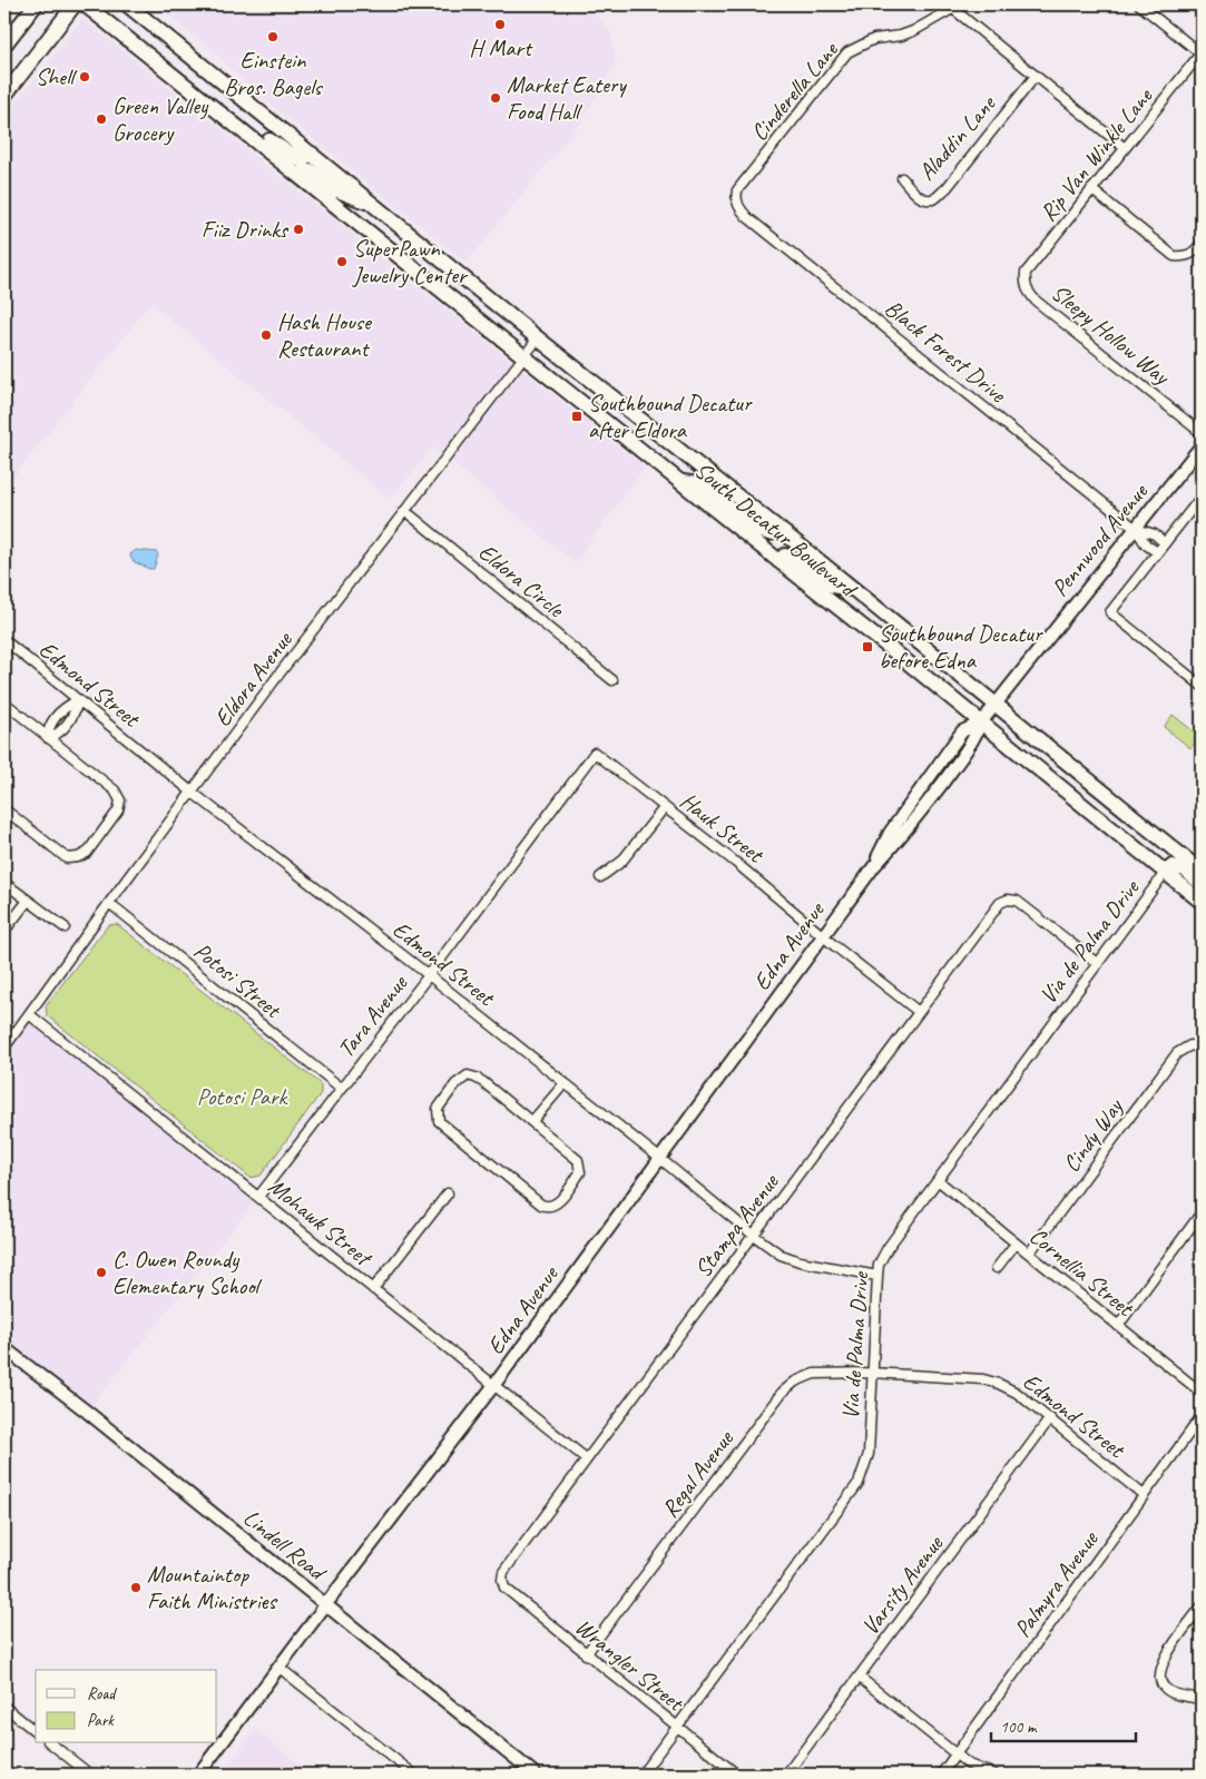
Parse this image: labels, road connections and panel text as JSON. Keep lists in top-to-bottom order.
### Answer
{
  "streets": {
    "main road": ["South Decatur Boulevard"],
    "street": [
      "Cinderella Lane",
      "Aladdin Lane",
      "Rip Van Winkle Lane",
      "Sleepy Hollow Way",
      "Black Forest Drive",
      "Pennwood Avenue",
      "Eldora Circle",
      "Eldora Avenue",
      "Edmond Street",
      "Hauk Street",
      "Via de Palma Drive",
      "Edna Avenue",
      "Potosi Street",
      "Tara Avenue",
      "Cindy Way",
      "Mohawk Street",
      "Stampa Avenue",
      "Cornellia Street",
      "Regal Avenue",
      "Lindell Road",
      "Palmyra Avenue",
      "Varsity Avenue",
      "Wrangler Street"
    ]
  },
  "crossings": [
    ["Cinderella Lane", "Black Forest Drive"],
    ["Rip Van Winkle Lane", "Sleepy Hollow Way"],
    ["Black Forest Drive", "Pennwood Avenue"],
    ["South Decatur Boulevard", "Pennwood Avenue"],
    ["South Decatur Boulevard", "Eldora Avenue"],
    ["South Decatur Boulevard", "Via de Palma Drive"],
    ["South Decatur Boulevard", "Edna Avenue"],
    ["Pennwood Avenue", "Edna Avenue"],
    ["Eldora Circle", "Eldora Avenue"],
    ["Eldora Avenue", "Edmond Street"],
    ["Eldora Avenue", "Potosi Street"],
    ["Eldora Avenue", "Mohawk Street"],
    ["Edmond Street", "Via de Palma Drive"],
    ["Edmond Street", "Edna Avenue"],
    ["Edmond Street", "Tara Avenue"],
    ["Edmond Street", "Stampa Avenue"],
    ["Edmond Street", "Regal Avenue"],
    ["Edmond Street", "Palmyra Avenue"],
    ["Edmond Street", "Varsity Avenue"],
    ["Hauk Street", "Edna Avenue"],
    ["Hauk Street", "Tara Avenue"],
    ["Hauk Street", "Stampa Avenue"],
    ["Via de Palma Drive", "Stampa Avenue"],
    ["Via de Palma Drive", "Cornellia Street"],
    ["Via de Palma Drive", "Regal Avenue"],
    ["Via de Palma Drive", "Wrangler Street"],
    ["Edna Avenue", "Mohawk Street"],
    ["Edna Avenue", "Lindell Road"],
    ["Potosi Street", "Tara Avenue"],
    ["Tara Avenue", "Mohawk Street"],
    ["Cindy Way", "Cornellia Street"],
    ["Mohawk Street", "Stampa Avenue"],
    ["Stampa Avenue", "Wrangler Street"],
    ["Regal Avenue", "Wrangler Street"]
  ],
  "parks": ["Potosi Park"],
  "places": {
    "other": [
      "H Mart",
      "Einstein Bros. Bagels",
      "Shell",
      "Market Eatery Food Hall",
      "Green Valley Grocery",
      "Fiiz Drinks",
      "SuperPawn Jewelry Center",
      "Hash House Restaurant",
      "C. Owen Roundy Elementary School",
      "Mountaintop Faith Ministries"
    ],
    "transit": ["Southbound Decatur after Eldora", "Southbound Decatur before Edna"]
  },
  "legend": ["Road", "Park"],
  "scale_bar": "100 m"
}
